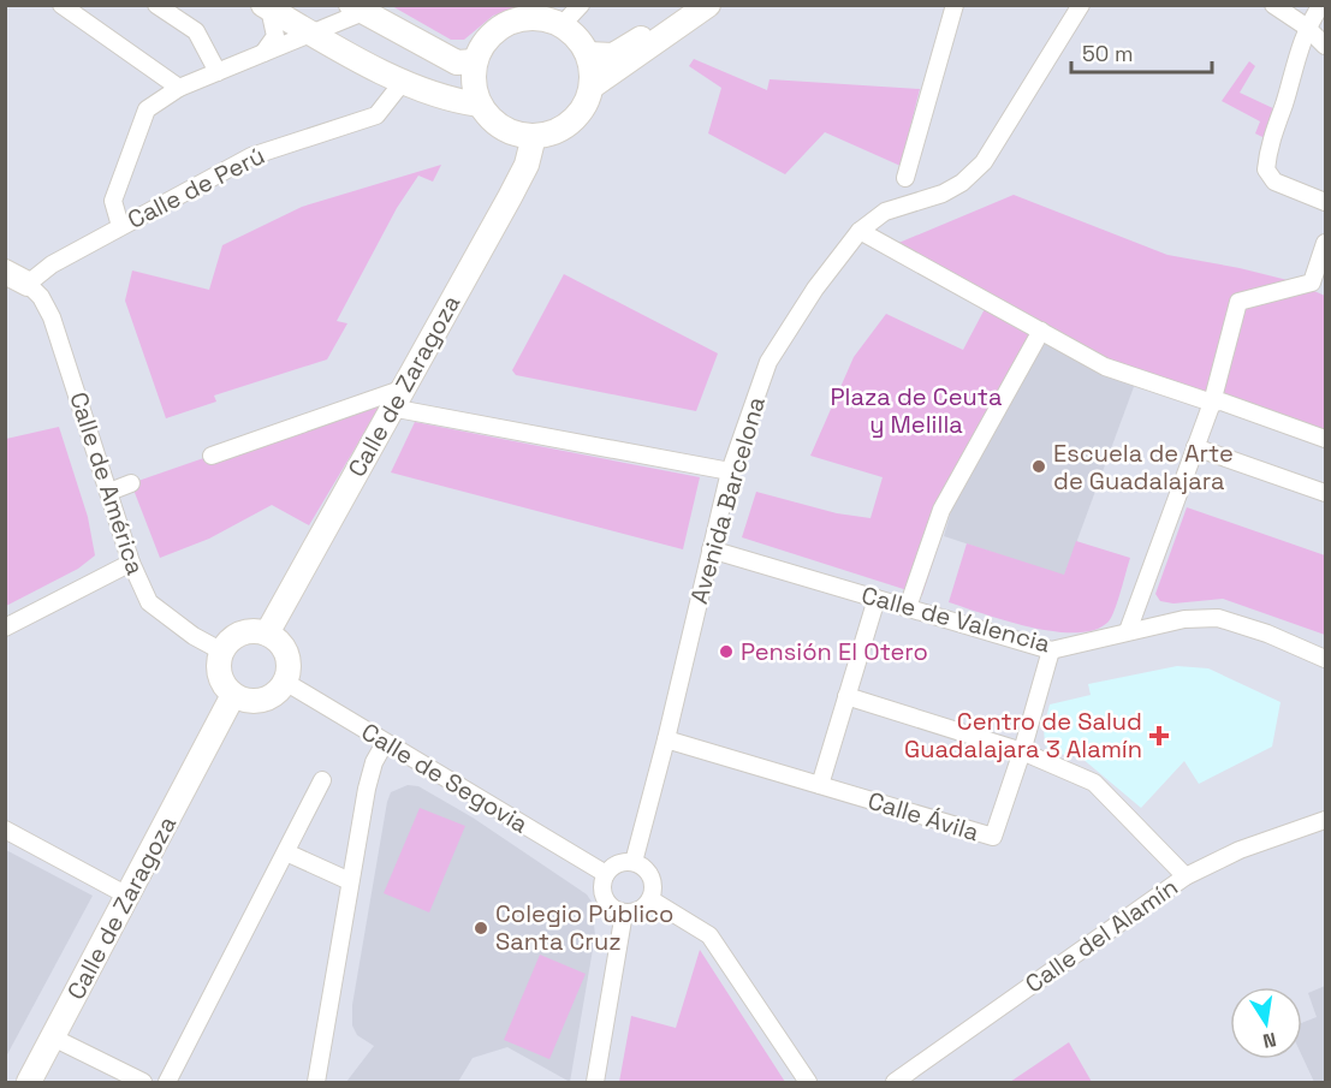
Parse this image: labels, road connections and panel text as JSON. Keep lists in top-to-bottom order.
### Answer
{
  "streets": {
    "street": [
      "Calle de Perú",
      "Calle de Zaragoza",
      "Calle de América",
      "Avenida Barcelona",
      "Calle de Valencia",
      "Calle de Segovia",
      "Calle Ávila",
      "Calle del Alamín"
    ]
  },
  "crossings": [
    ["Calle de Perú", "Calle de América"],
    ["Calle de Zaragoza", "Calle de América"],
    ["Calle de Zaragoza", "Calle de Segovia"],
    ["Calle de América", "Calle de Segovia"],
    ["Avenida Barcelona", "Calle de Valencia"],
    ["Avenida Barcelona", "Calle de Segovia"],
    ["Avenida Barcelona", "Calle Ávila"],
    ["Calle de Valencia", "Calle Ávila"]
  ],
  "parks": ["Plaza de Ceuta y Melilla"],
  "places": {
    "other": ["Escuela de Arte de Guadalajara", "Pensión El Otero", "Colegio Público Santa Cruz"],
    "health": ["Centro de Salud Guadalajara 3 Alamín"]
  },
  "scale_bar": "50 m",
  "north": "bottom"
}
